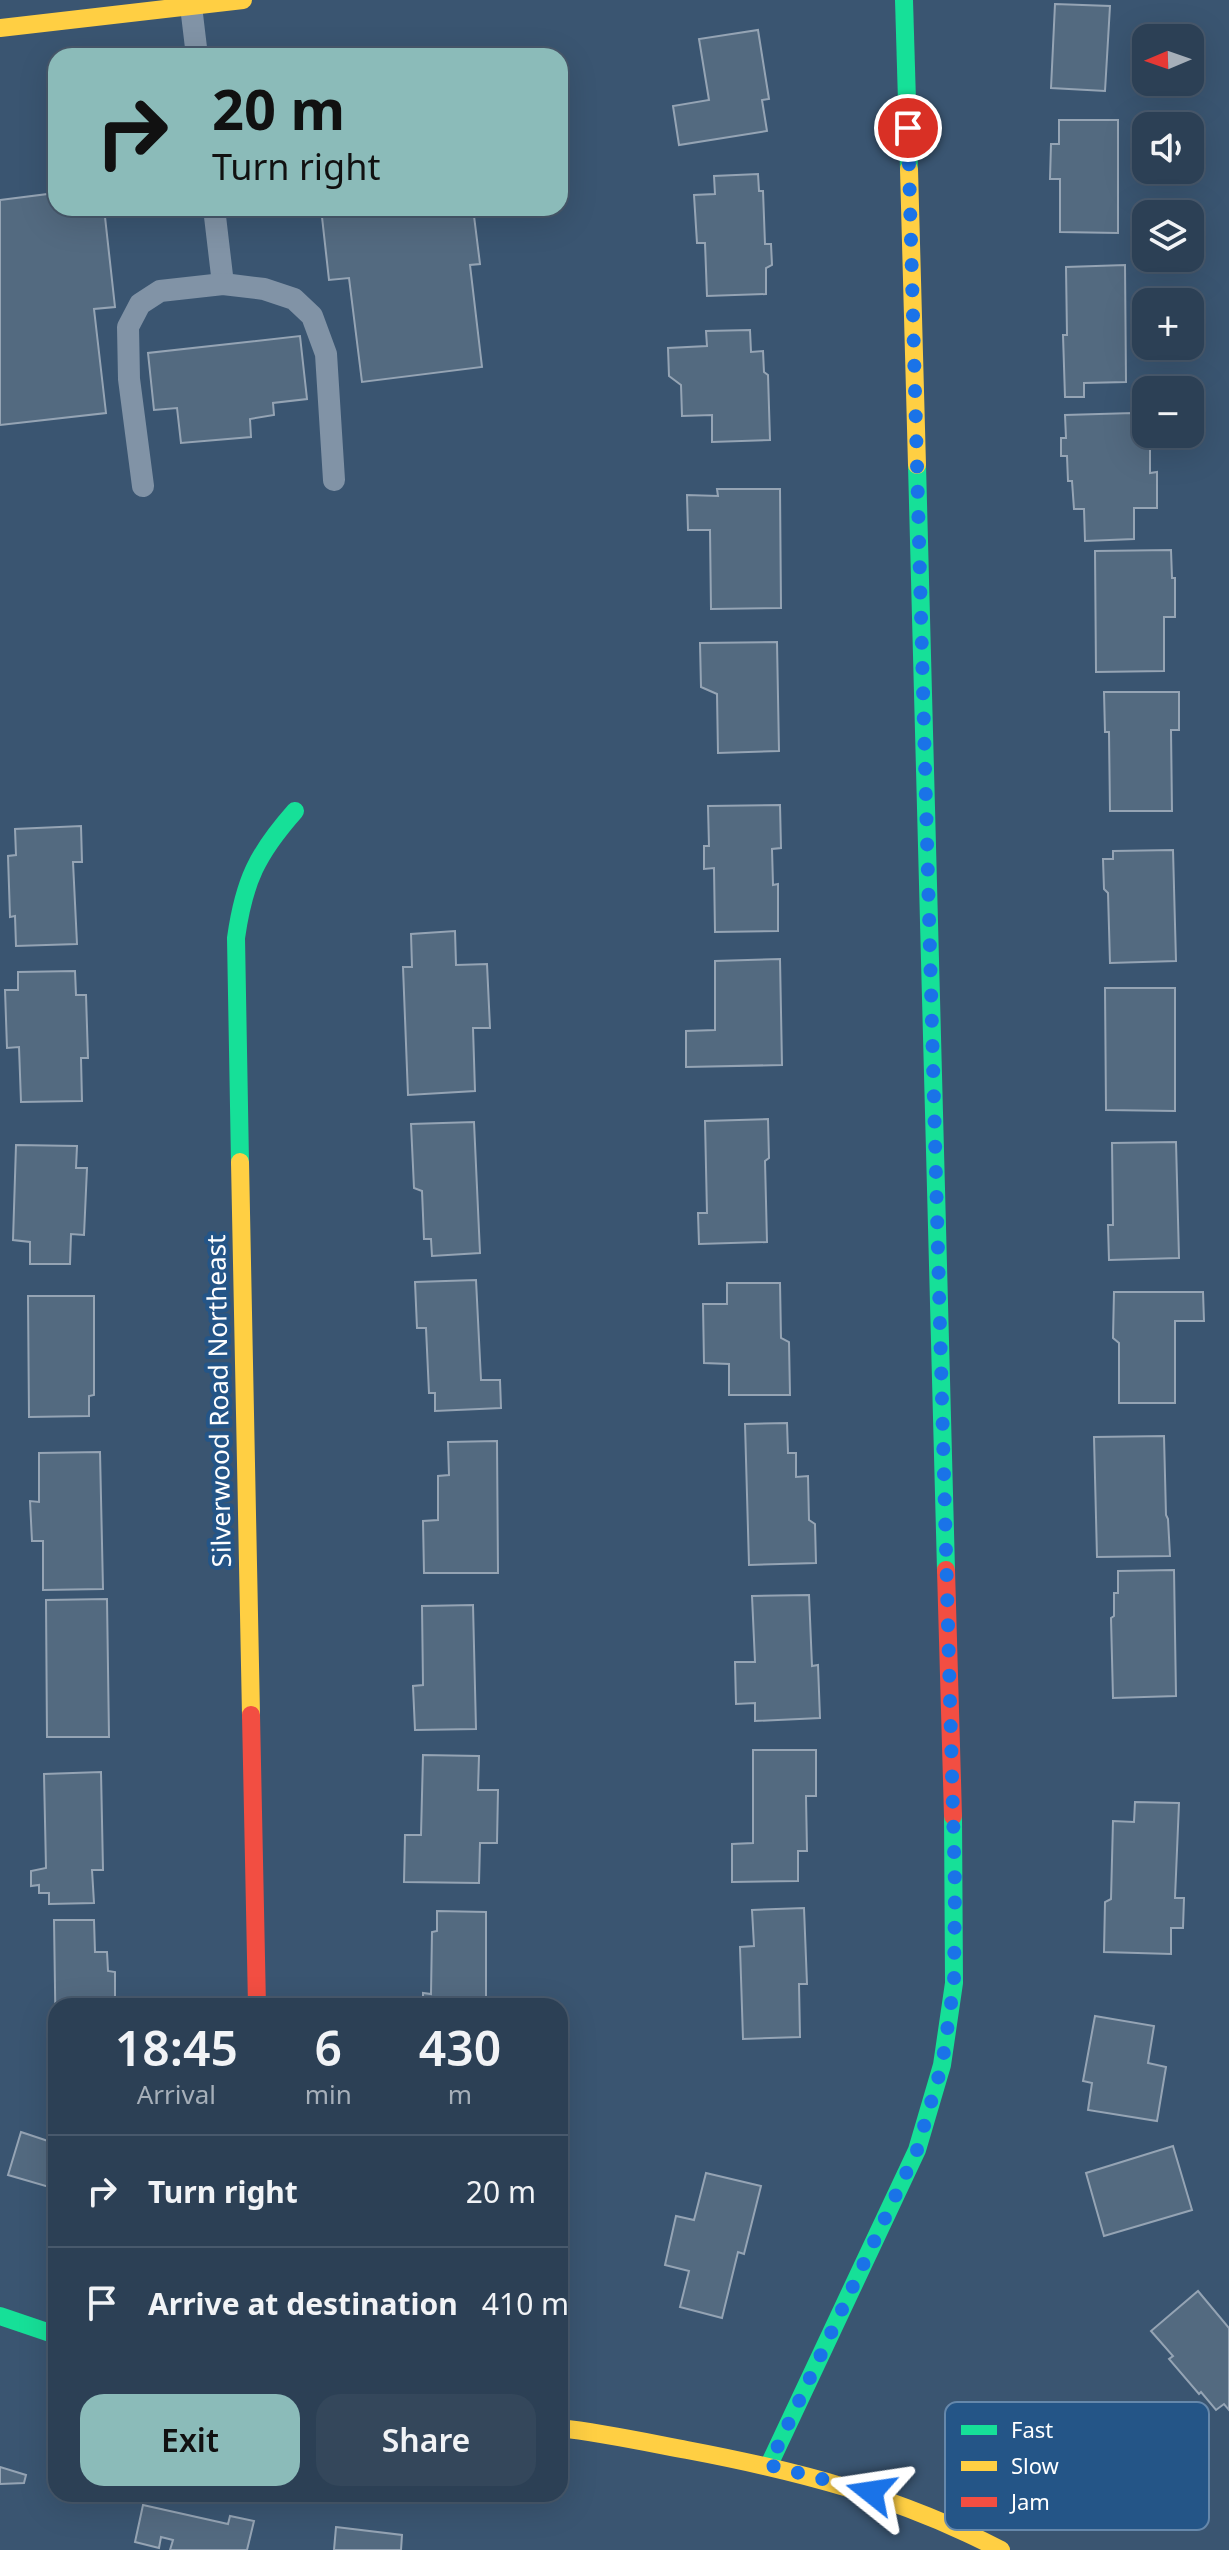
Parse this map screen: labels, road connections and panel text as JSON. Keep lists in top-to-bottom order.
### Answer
{
  "streets": {
    "street": ["Silverwood Road Northeast"]
  },
  "legend": ["Fast", "Slow", "Jam"],
  "north": "left",
  "page": {
    "map_buttons": ["+", "−"],
    "turn": ["20 m", "Turn right"],
    "eta": [
      "18:45",
      "Arrival",
      "6",
      "min",
      "430",
      "m"
    ],
    "list": [
      {
        "name": "Turn right",
        "value": "20 m"
      },
      {
        "name": "Arrive at destination",
        "value": "410 m"
      }
    ],
    "buttons": ["Exit", "Share"]
  }
}
